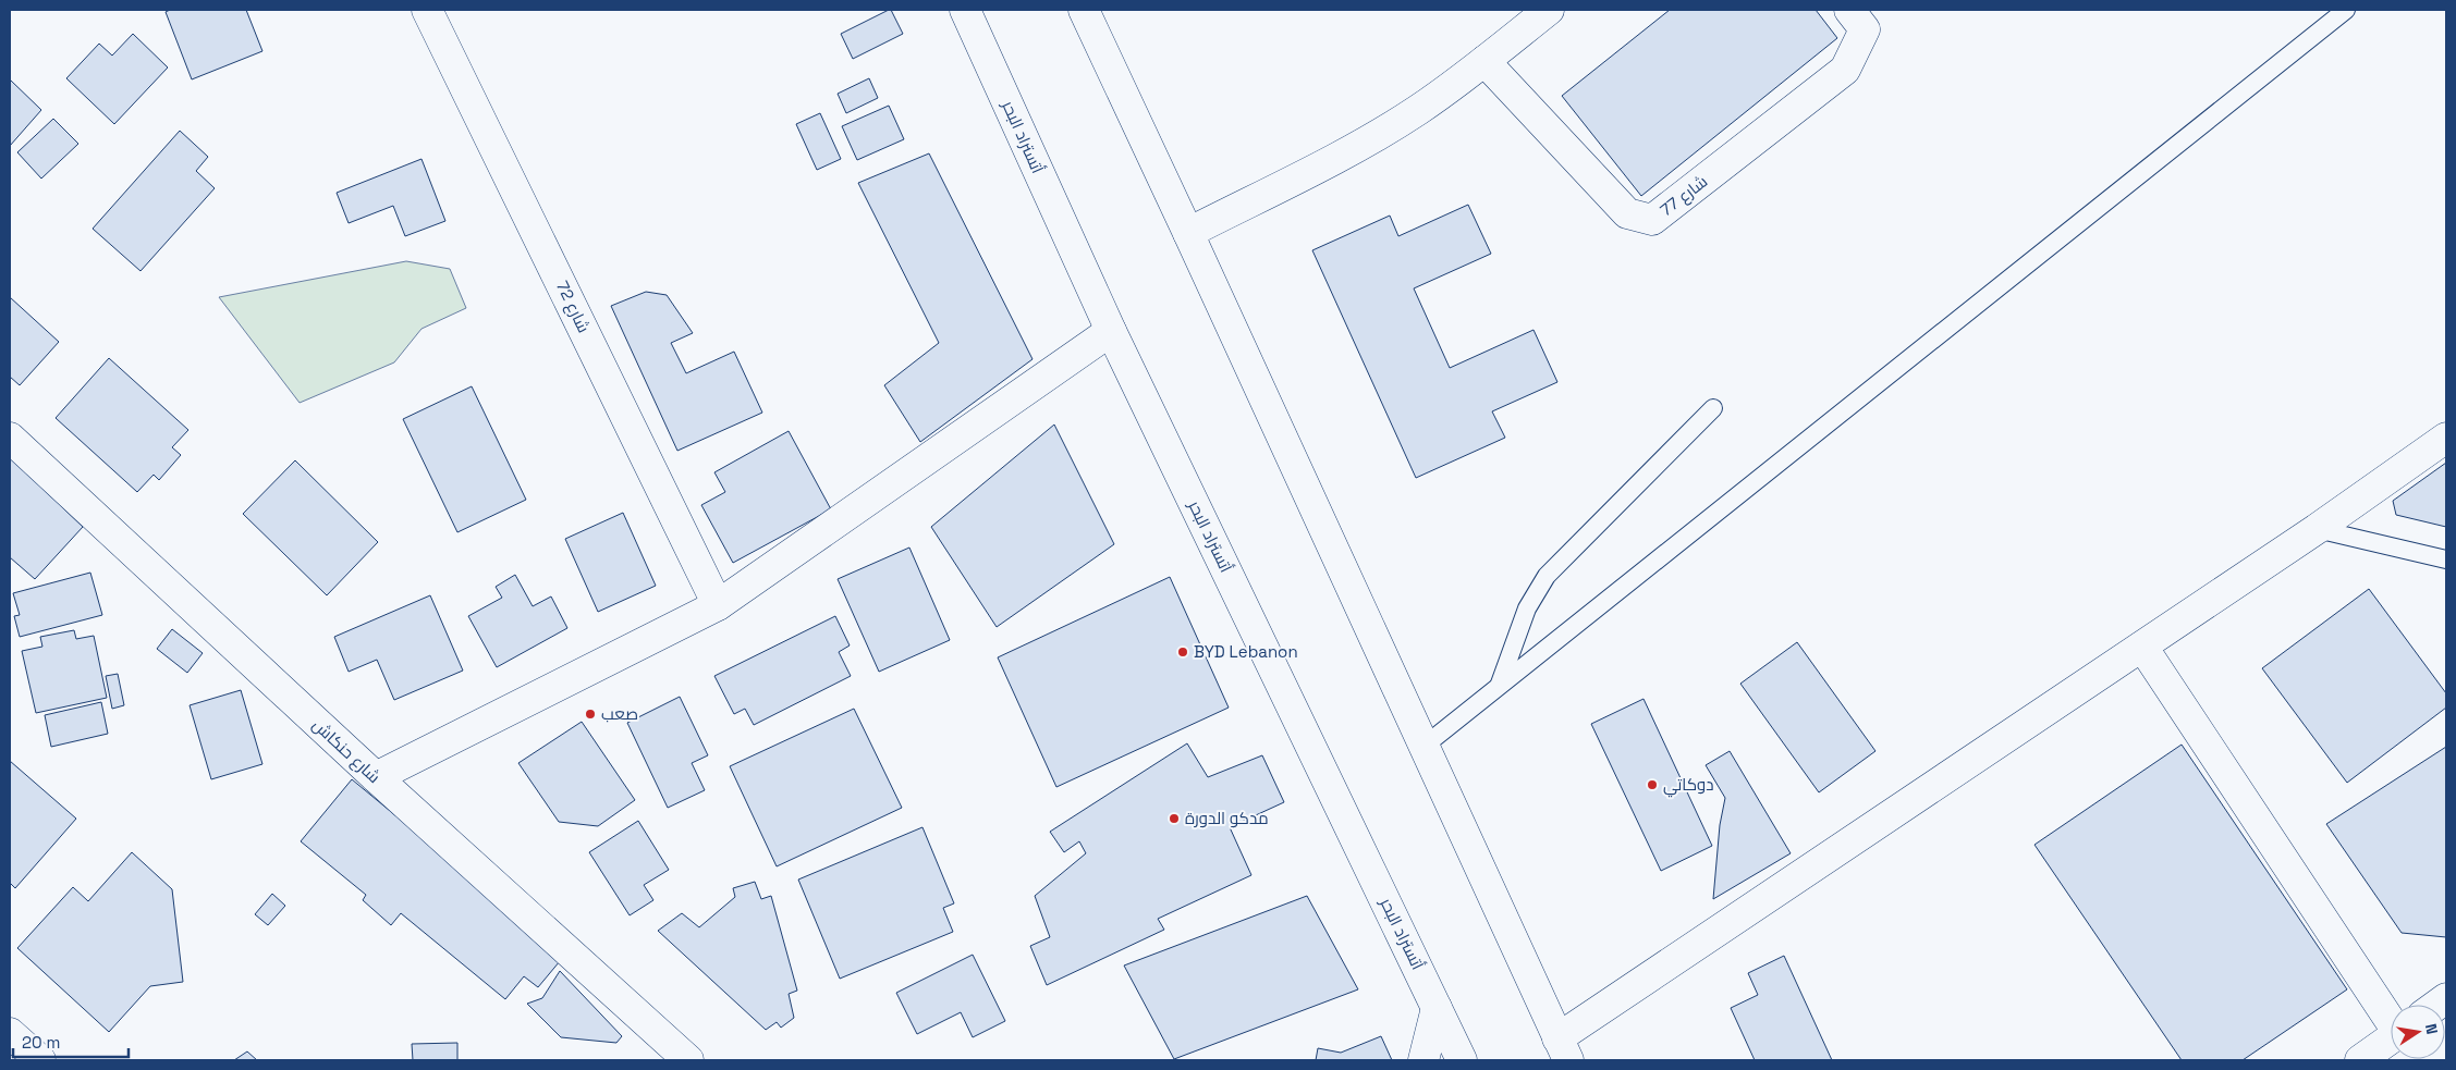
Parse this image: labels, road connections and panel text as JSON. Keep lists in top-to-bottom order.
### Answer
{
  "streets": {
    "main road": [
      "أتستراد البحر",
      "شارع 77",
      "شارع 72",
      "شارع حنكاش"
    ]
  },
  "places": [
    "BYD Lebanon",
    "صعب",
    "دوكاتي",
    "مدكو الدورة"
  ],
  "scale_bar": "20 m",
  "north": "right"
}
